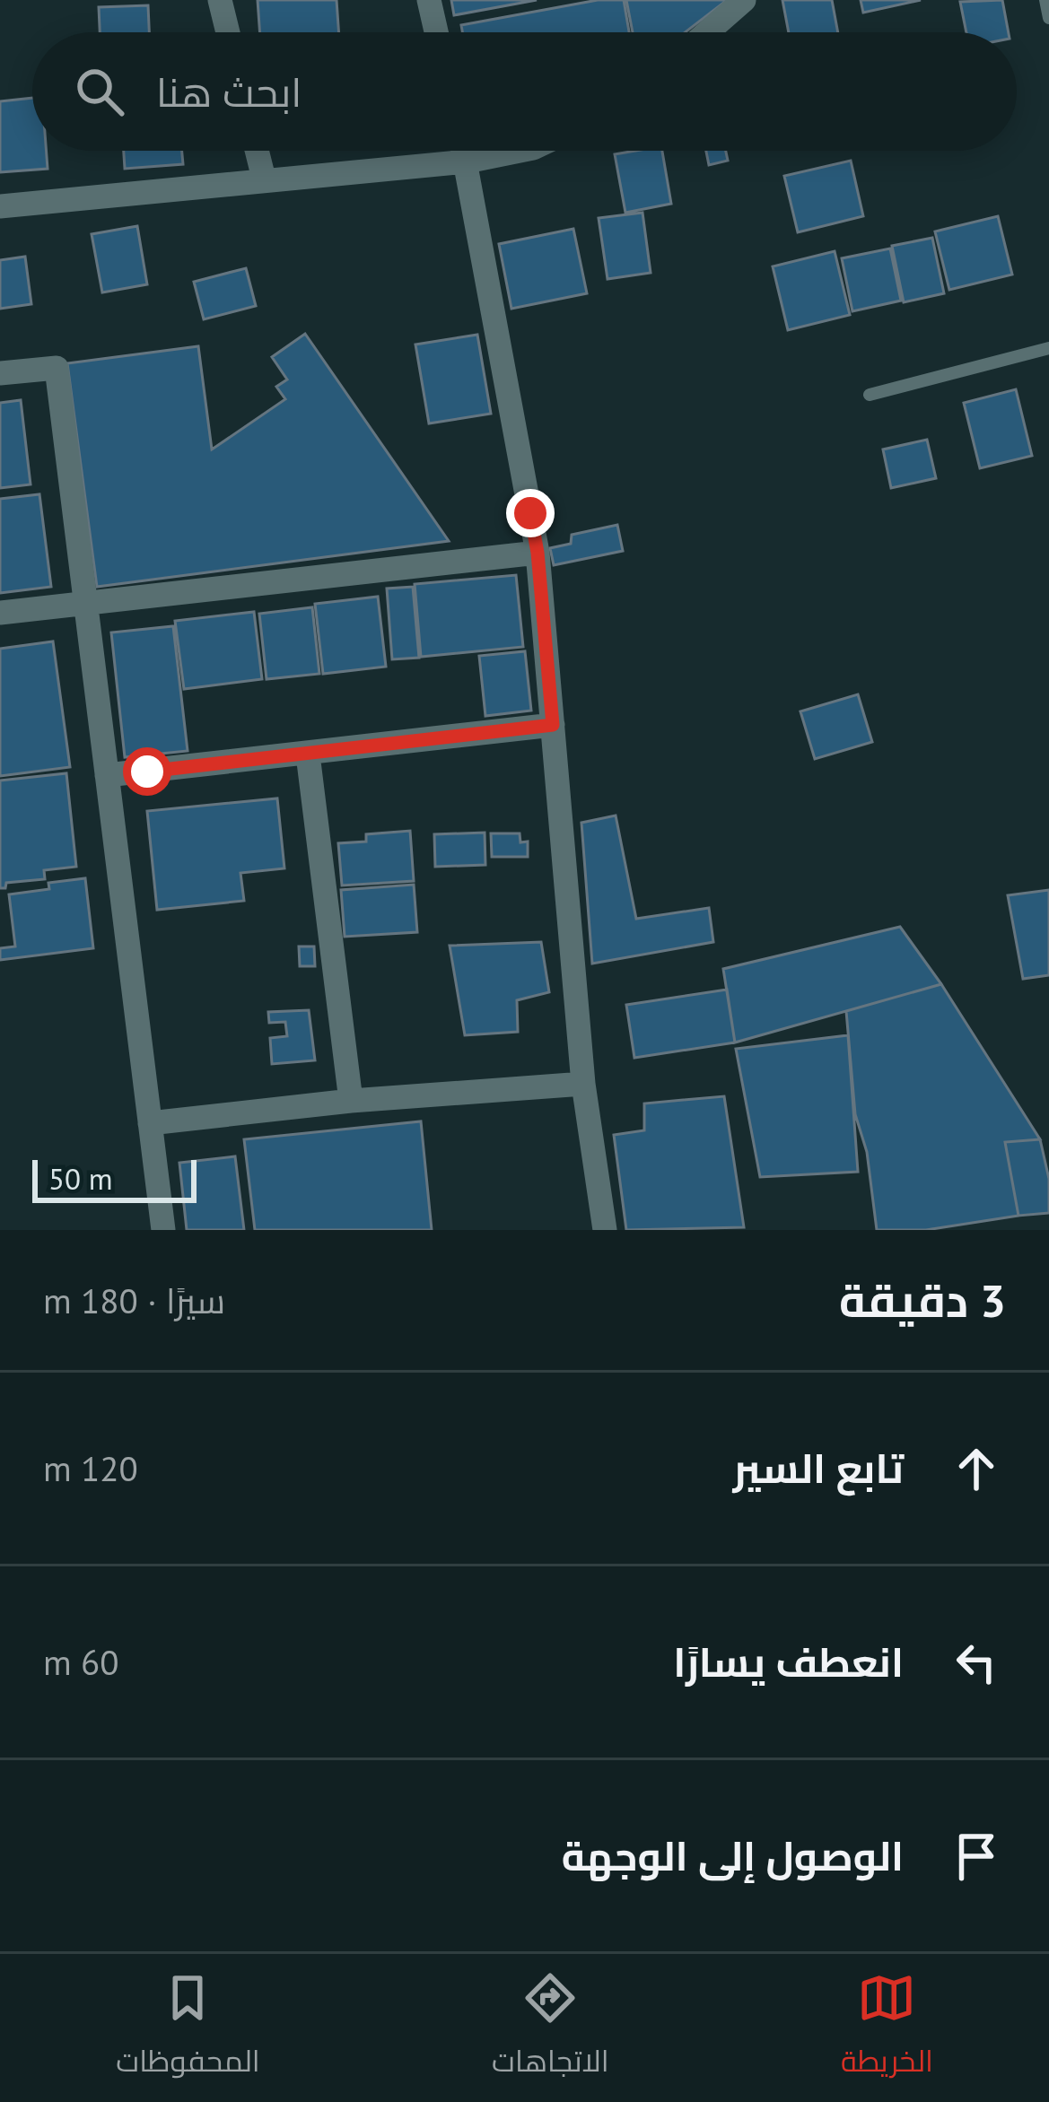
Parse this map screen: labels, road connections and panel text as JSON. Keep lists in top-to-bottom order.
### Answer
{
  "scale_bar": "50 m",
  "page": {
    "search": "ابحث هنا",
    "scale": "50 m",
    "heading": ["3 دقيقة", "سيرًا · 180 m"],
    "list": [
      ["تابع السير", "120 m"],
      ["انعطف يسارًا", "60 m"],
      "الوصول إلى الوجهة"
    ],
    "nav": ["الخريطة", "الاتجاهات", "المحفوظات"]
  }
}
